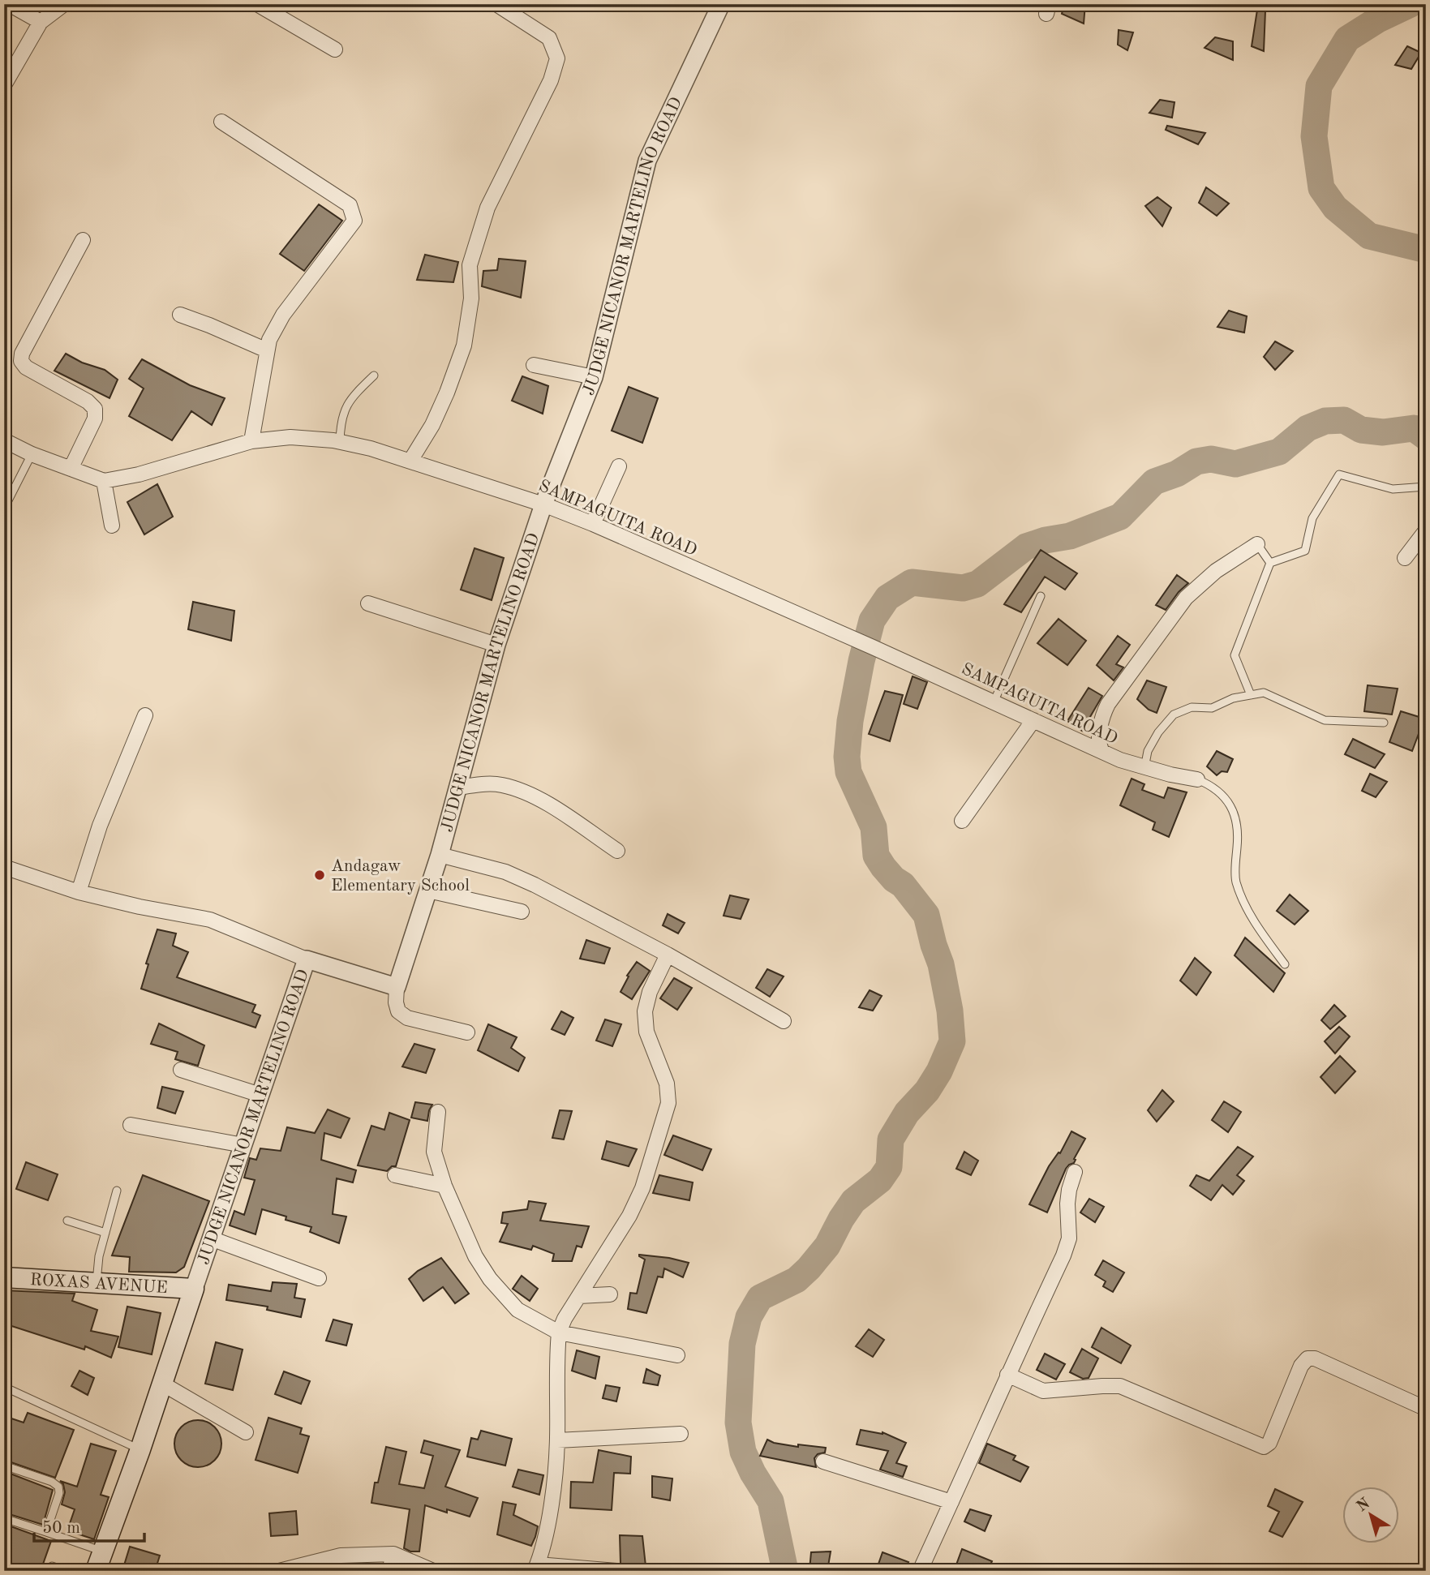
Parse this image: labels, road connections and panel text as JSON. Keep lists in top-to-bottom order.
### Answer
{
  "streets": {
    "main road": ["JUDGE NICANOR MARTELINO ROAD", "ROXAS AVENUE"],
    "street": ["SAMPAGUITA ROAD"]
  },
  "crossings": [
    ["JUDGE NICANOR MARTELINO ROAD", "SAMPAGUITA ROAD"],
    ["JUDGE NICANOR MARTELINO ROAD", "ROXAS AVENUE"]
  ],
  "places": ["Andagaw Elementary School"],
  "scale_bar": "50 m",
  "north": "top left"
}
